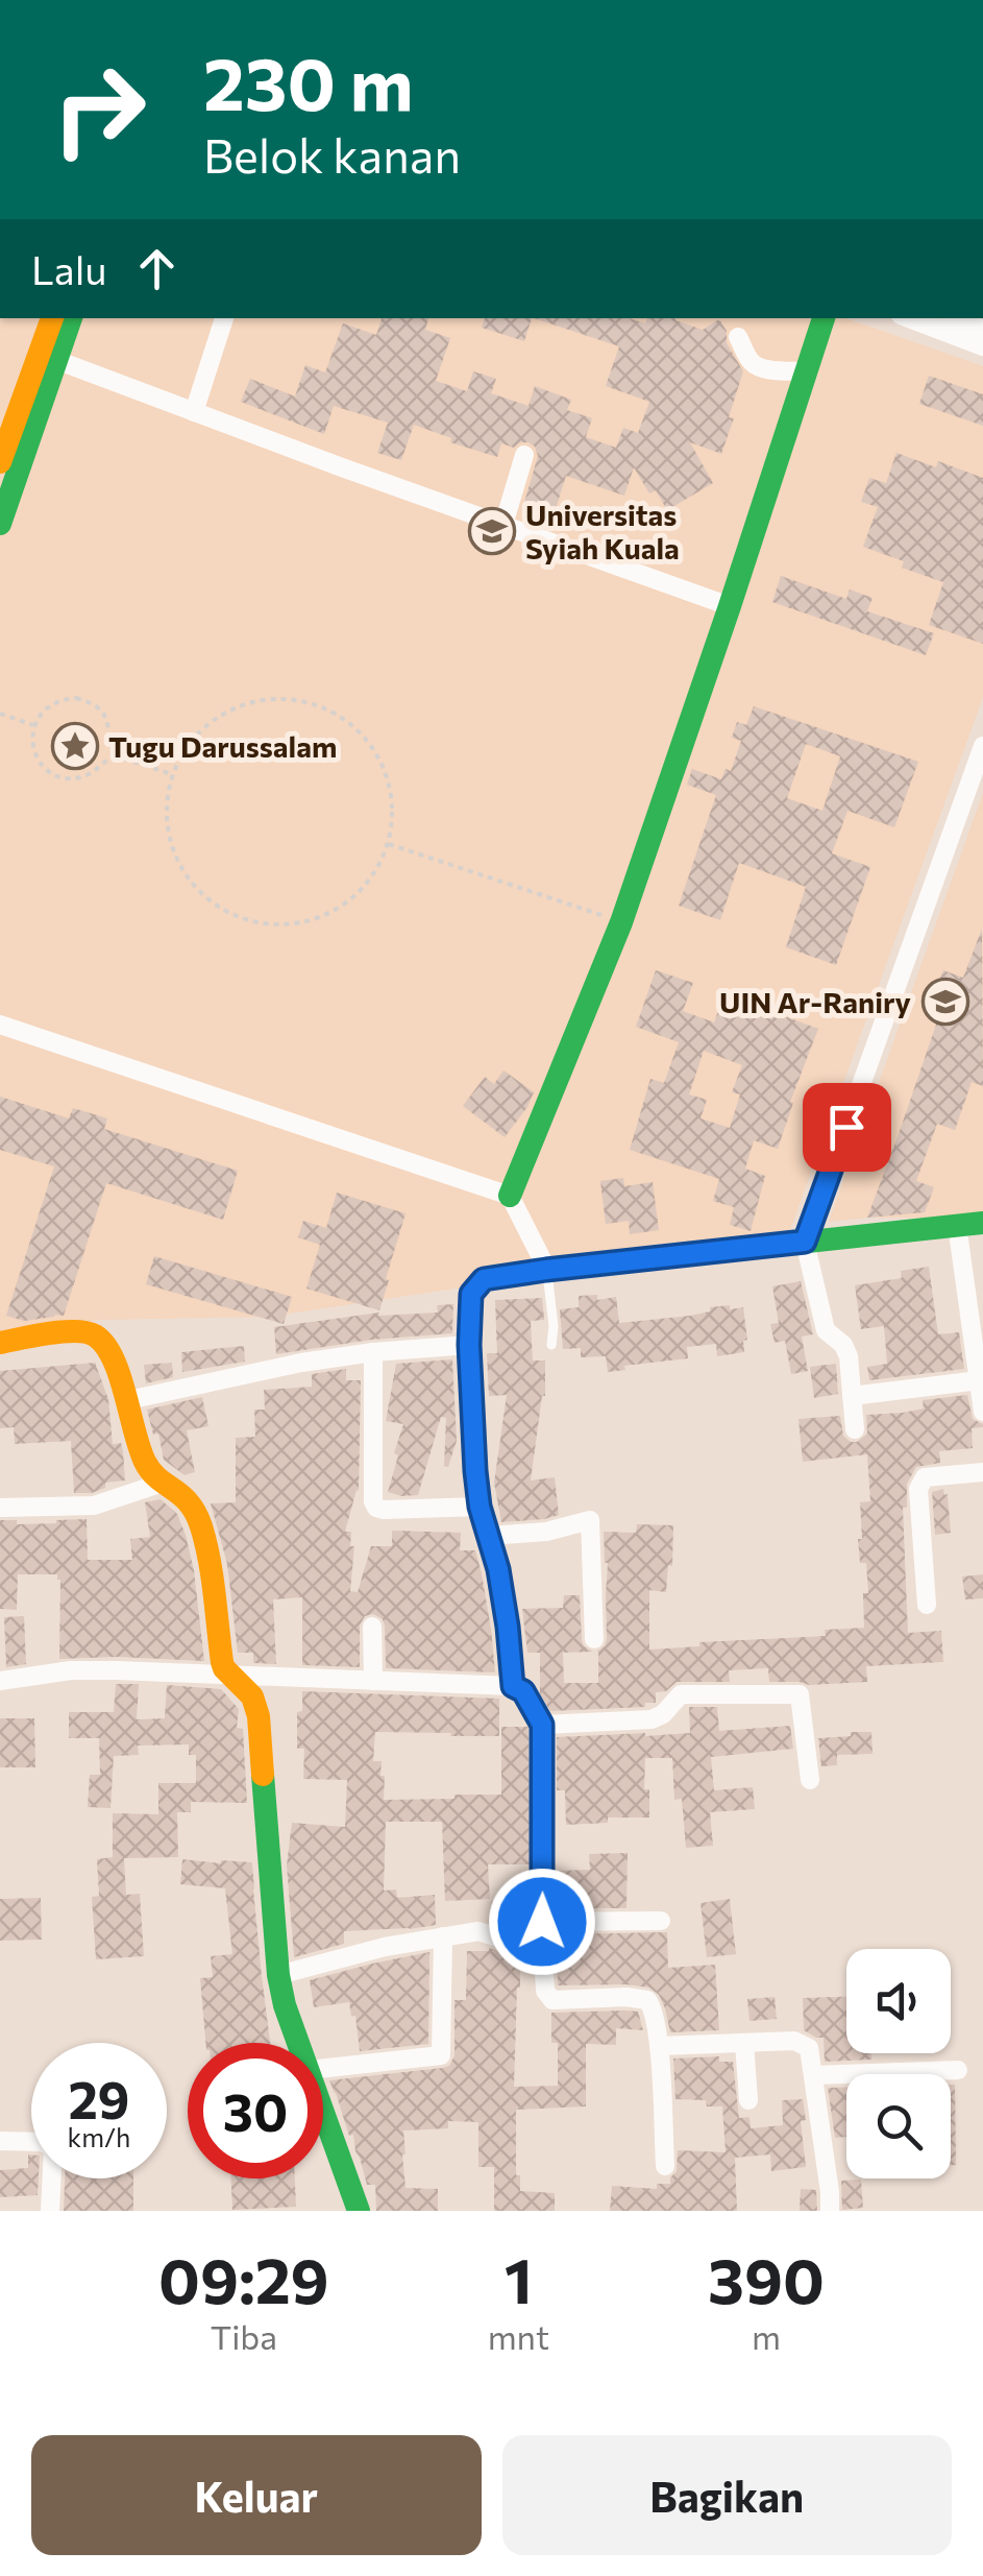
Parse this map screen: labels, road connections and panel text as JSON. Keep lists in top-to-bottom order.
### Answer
{
  "places": {
    "school or university": ["Universitas Syiah Kuala", "UIN Ar-Raniry"],
    "place": ["Tugu Darussalam"]
  },
  "page": {
    "turn": ["230 m", "Belok kanan"],
    "then": "Lalu",
    "speed": "29 km/h",
    "limit": "30",
    "eta": [
      "09:29",
      "Tiba",
      "1",
      "mnt",
      "390",
      "m"
    ],
    "buttons": ["Keluar", "Bagikan"]
  }
}
